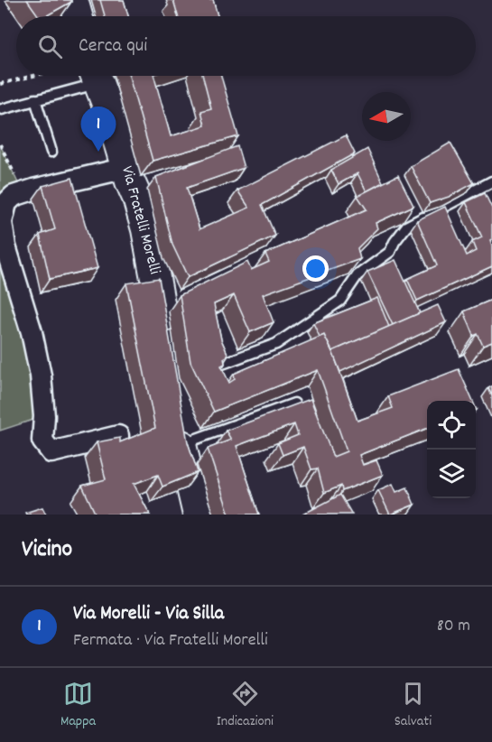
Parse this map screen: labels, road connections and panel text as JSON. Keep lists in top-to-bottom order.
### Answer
{
  "streets": {
    "street": ["Via Fratelli Morelli"]
  },
  "north": "left",
  "page": {
    "search": "Cerca qui",
    "pins": "1",
    "heading": "Vicino",
    "list": [
      {
        "mark": "1",
        "name": "Via Morelli - Via Silla",
        "note": "Fermata · Via Fratelli Morelli",
        "value": "80 m"
      }
    ],
    "nav": ["Mappa", "Indicazioni", "Salvati"]
  }
}
